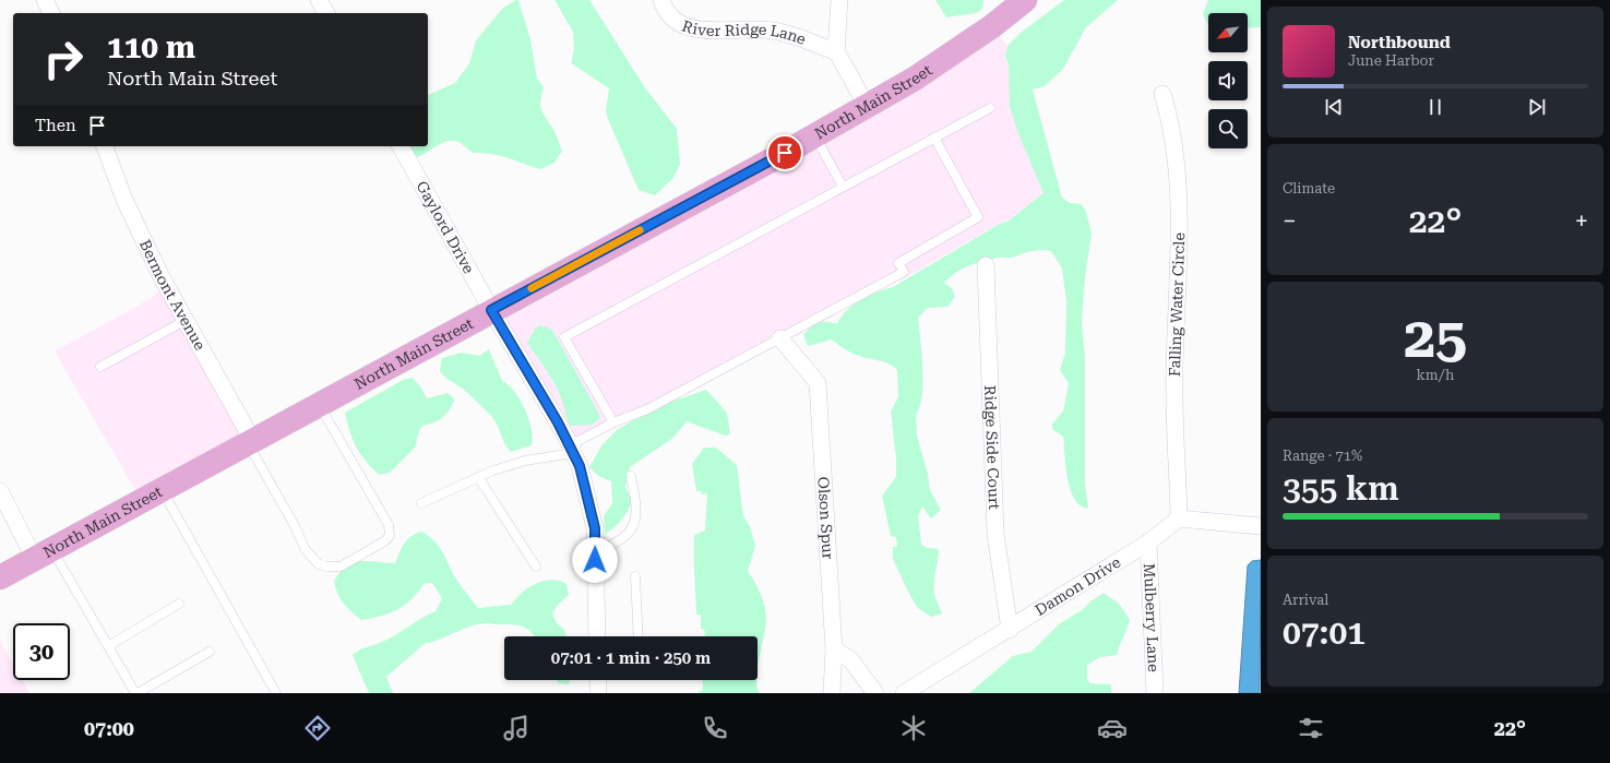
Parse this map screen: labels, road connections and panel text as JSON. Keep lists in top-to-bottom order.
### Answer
{
  "streets": {
    "main road": ["North Main Street"],
    "street": [
      "River Ridge Lane",
      "Gaylord Drive",
      "Bermont Avenue",
      "Falling Water Circle",
      "Ridge Side Court",
      "Olson Spur",
      "Damon Drive",
      "Mulberry Lane"
    ]
  },
  "crossings": [
    ["North Main Street", "Gaylord Drive"],
    ["North Main Street", "Bermont Avenue"],
    ["Falling Water Circle", "Damon Drive"],
    ["Ridge Side Court", "Damon Drive"],
    ["Damon Drive", "Mulberry Lane"]
  ],
  "north": "bottom left",
  "page": {
    "turn": ["110 m", "North Main Street"],
    "song": ["Northbound", "June Harbor"],
    "then": "Then",
    "tile": [
      "Climate",
      ["25", "km/h"],
      ["Range · 71%", "355 km"],
      ["Arrival", "07:01"]
    ],
    "heat": ["−", "22°", "+"],
    "limit": "30",
    "trip": "07:01 · 1 min · 250 m",
    "tabs": ["07:00", "22°"]
  }
}
